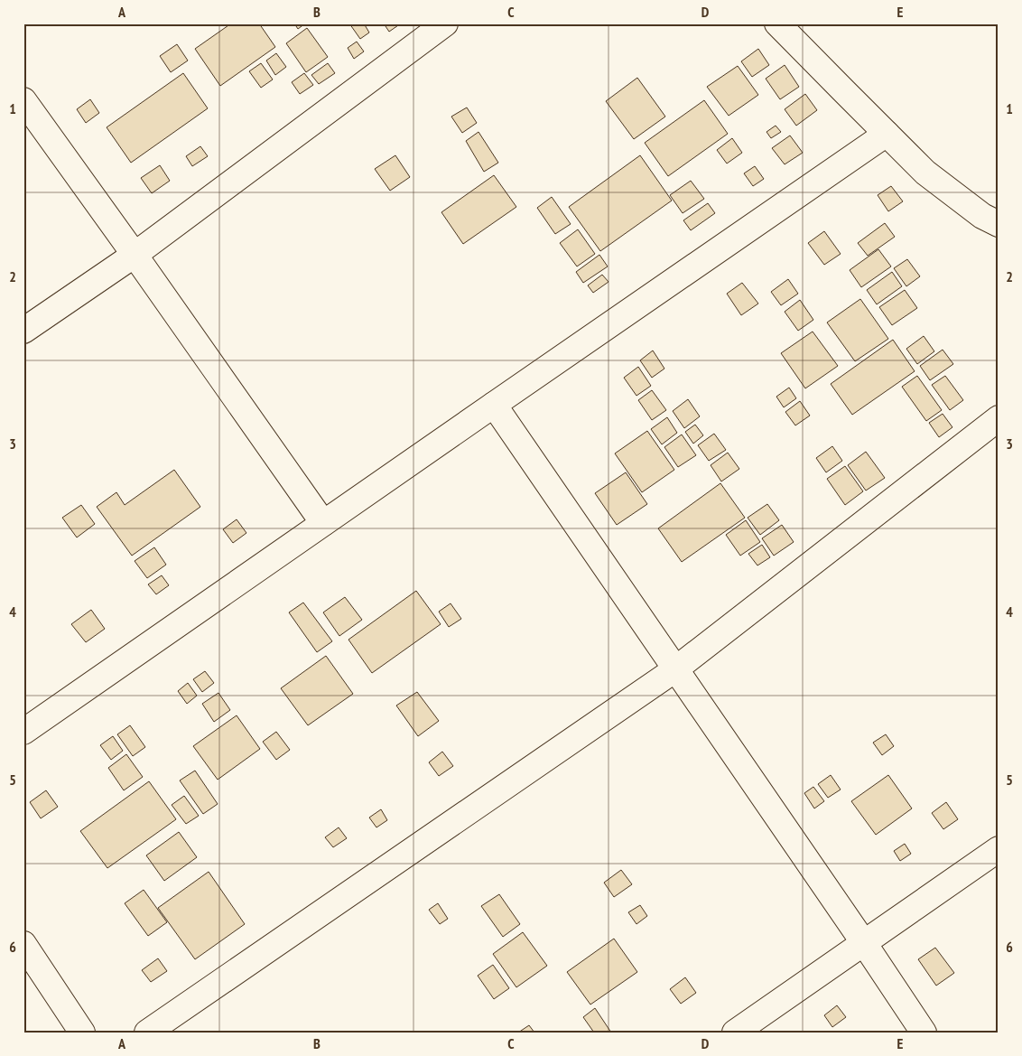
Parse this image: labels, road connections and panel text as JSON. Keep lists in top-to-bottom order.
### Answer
{
  "grid": {
    "columns": [
      "A",
      "B",
      "C",
      "D",
      "E"
    ],
    "rows": [
      "1",
      "2",
      "3",
      "4",
      "5",
      "6"
    ]
  }
}
